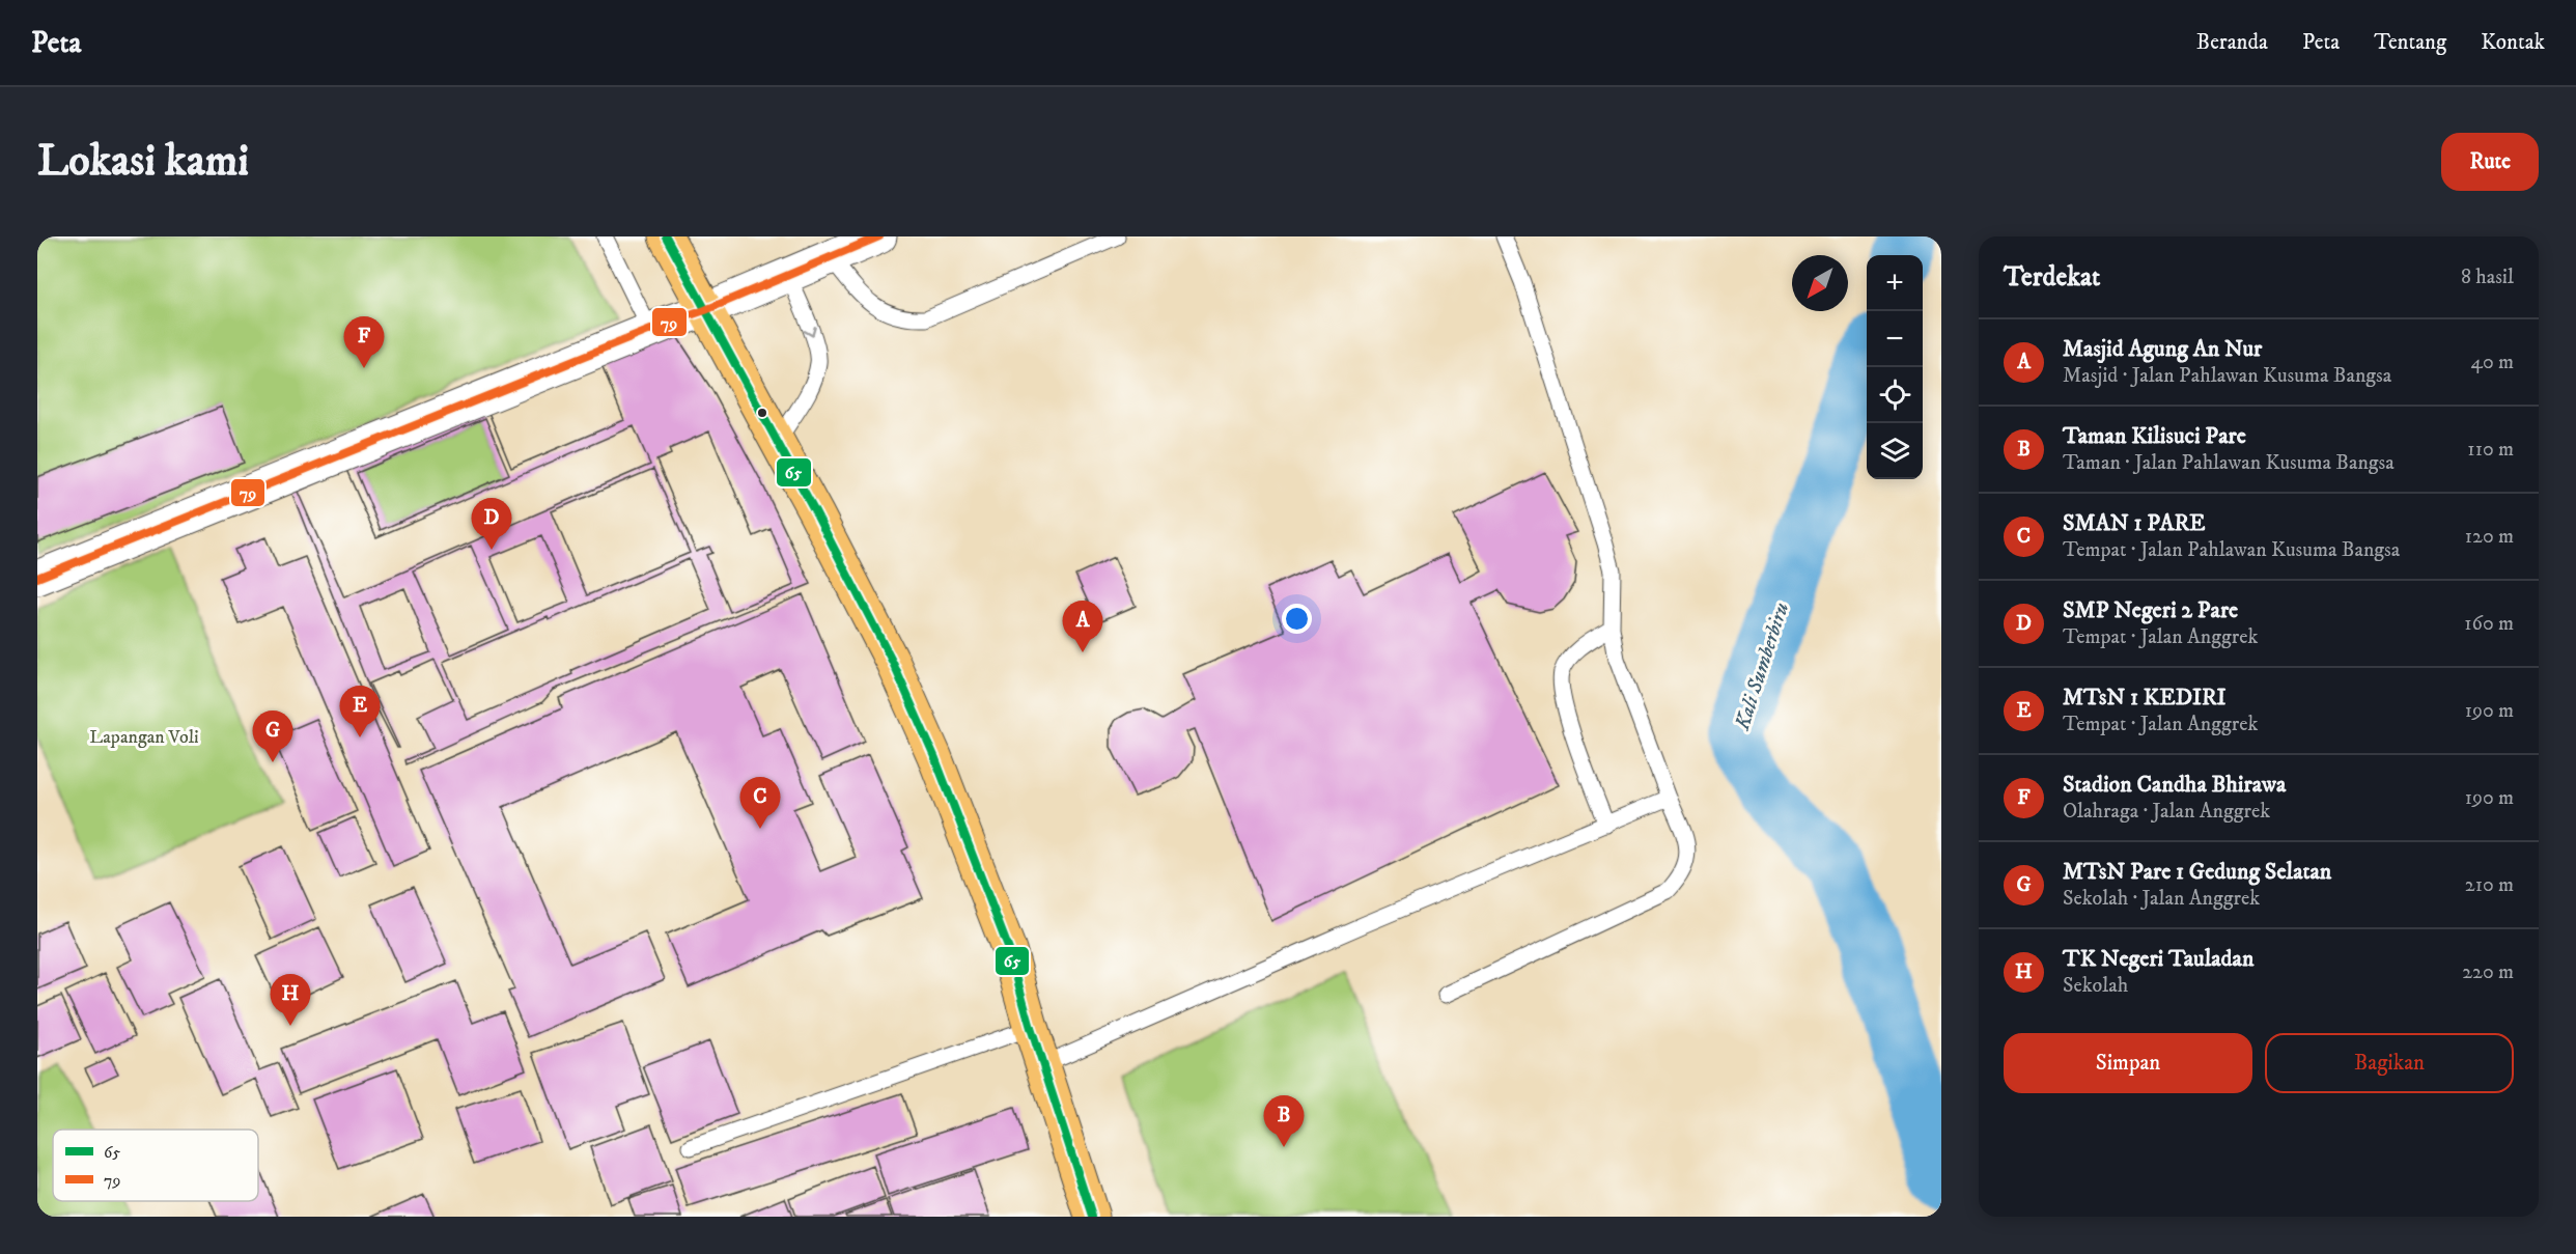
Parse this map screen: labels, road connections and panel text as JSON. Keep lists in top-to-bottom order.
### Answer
{
  "water": ["Kali Sumberbiru"],
  "parks": ["Lapangan Voli"],
  "lines": ["transit line 65", "transit line 79"],
  "legend": ["65", "79"],
  "north": "bottom left",
  "page": {
    "header": "Peta",
    "nav": [
      "Beranda",
      "Peta",
      "Tentang",
      "Kontak"
    ],
    "buttons": [
      "Rute",
      ["Simpan", "Bagikan"]
    ],
    "title": "Lokasi kami",
    "heading": ["Terdekat", "8 hasil"],
    "map_buttons": ["+", "−"],
    "pins": [
      "F",
      "D",
      "A",
      "E",
      "G",
      "C",
      "H",
      "B"
    ],
    "list": [
      {
        "mark": "A",
        "name": "Masjid Agung An Nur",
        "note": "Masjid · Jalan Pahlawan Kusuma Bangsa",
        "value": "40 m"
      },
      {
        "mark": "B",
        "name": "Taman Kilisuci Pare",
        "note": "Taman · Jalan Pahlawan Kusuma Bangsa",
        "value": "110 m"
      },
      {
        "mark": "C",
        "name": "SMAN 1 PARE",
        "note": "Tempat · Jalan Pahlawan Kusuma Bangsa",
        "value": "120 m"
      },
      {
        "mark": "D",
        "name": "SMP Negeri 2 Pare",
        "note": "Tempat · Jalan Anggrek",
        "value": "160 m"
      },
      {
        "mark": "E",
        "name": "MTsN 1 KEDIRI",
        "note": "Tempat · Jalan Anggrek",
        "value": "190 m"
      },
      {
        "mark": "F",
        "name": "Stadion Candha Bhirawa",
        "note": "Olahraga · Jalan Anggrek",
        "value": "190 m"
      },
      {
        "mark": "G",
        "name": "MTsN Pare 1 Gedung Selatan",
        "note": "Sekolah · Jalan Anggrek",
        "value": "210 m"
      },
      {
        "mark": "H",
        "name": "TK Negeri Tauladan",
        "note": "Sekolah",
        "value": "220 m"
      }
    ]
  }
}
